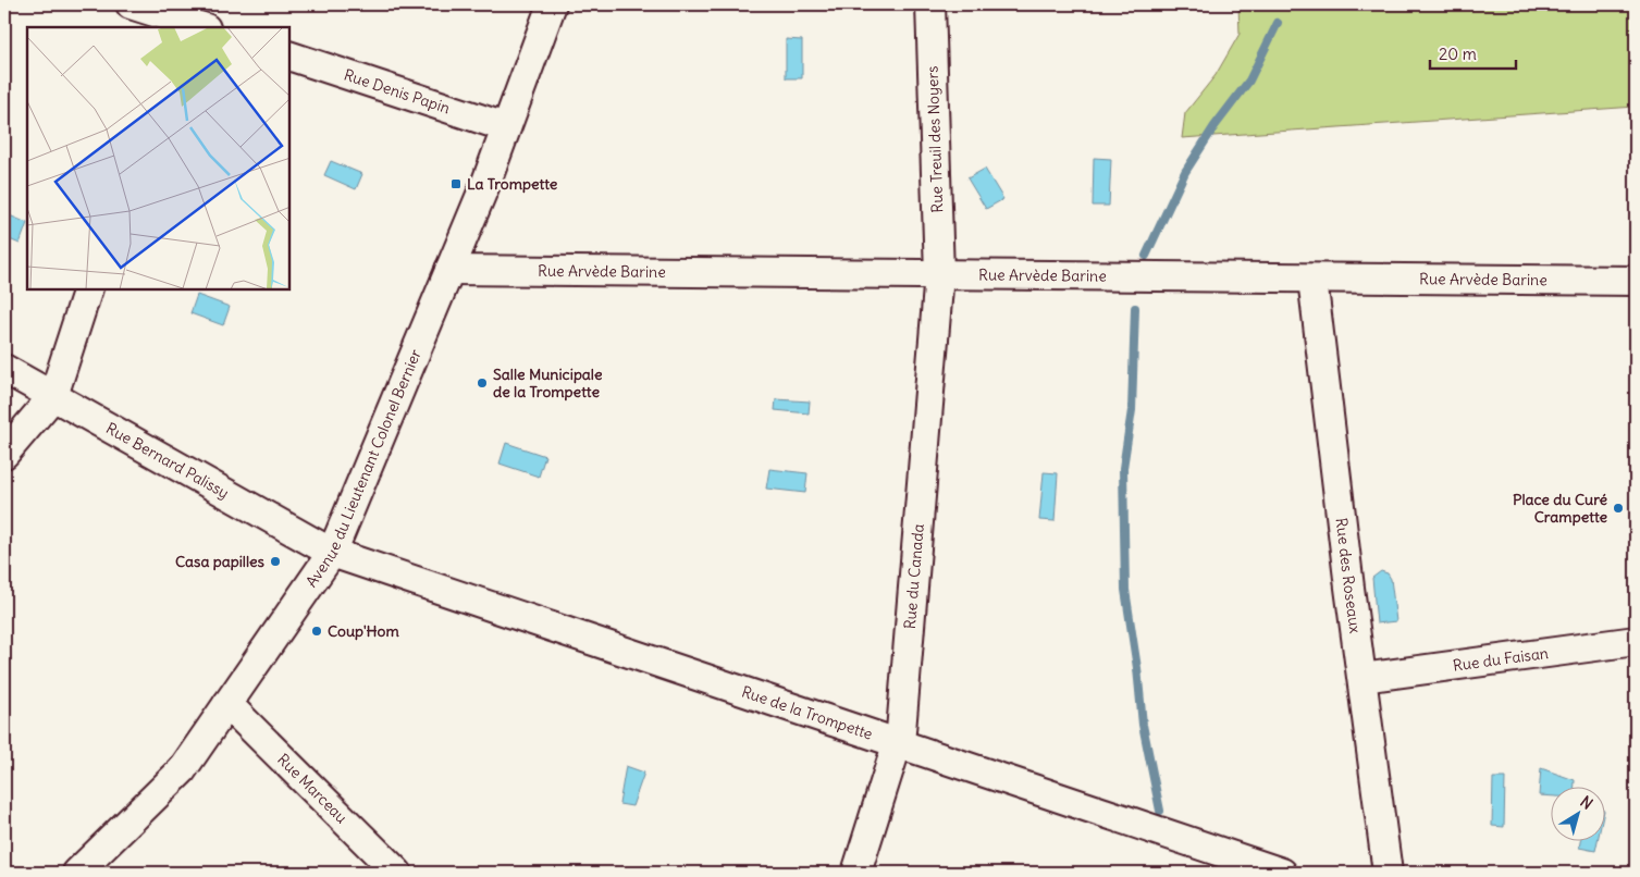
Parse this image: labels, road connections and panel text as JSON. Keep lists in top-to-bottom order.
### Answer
{
  "streets": {
    "street": [
      "Rue Denis Papin",
      "Rue Treuil des Noyers",
      "Rue Arvède Barine",
      "Rue Bernard Palissy",
      "Avenue du Lieutenant Colonel Bernier",
      "Rue des Roseaux",
      "Rue du Canada",
      "Rue du Faisan",
      "Rue de la Trompette",
      "Rue Marceau"
    ]
  },
  "crossings": [
    ["Rue Denis Papin", "Avenue du Lieutenant Colonel Bernier"],
    ["Rue Treuil des Noyers", "Rue Arvède Barine"],
    ["Rue Treuil des Noyers", "Rue du Canada"],
    ["Rue Arvède Barine", "Avenue du Lieutenant Colonel Bernier"],
    ["Rue Arvède Barine", "Rue des Roseaux"],
    ["Rue Arvède Barine", "Rue du Canada"],
    ["Rue Bernard Palissy", "Avenue du Lieutenant Colonel Bernier"],
    ["Rue Bernard Palissy", "Rue de la Trompette"],
    ["Avenue du Lieutenant Colonel Bernier", "Rue de la Trompette"],
    ["Avenue du Lieutenant Colonel Bernier", "Rue Marceau"],
    ["Rue des Roseaux", "Rue du Faisan"],
    ["Rue du Canada", "Rue de la Trompette"]
  ],
  "places": {
    "transit": ["La Trompette"],
    "other": [
      "Salle Municipale de la Trompette",
      "Place du Curé Crampette",
      "Casa papilles",
      "Coup'Hom"
    ]
  },
  "scale_bar": "20 m",
  "north": "top right"
}
